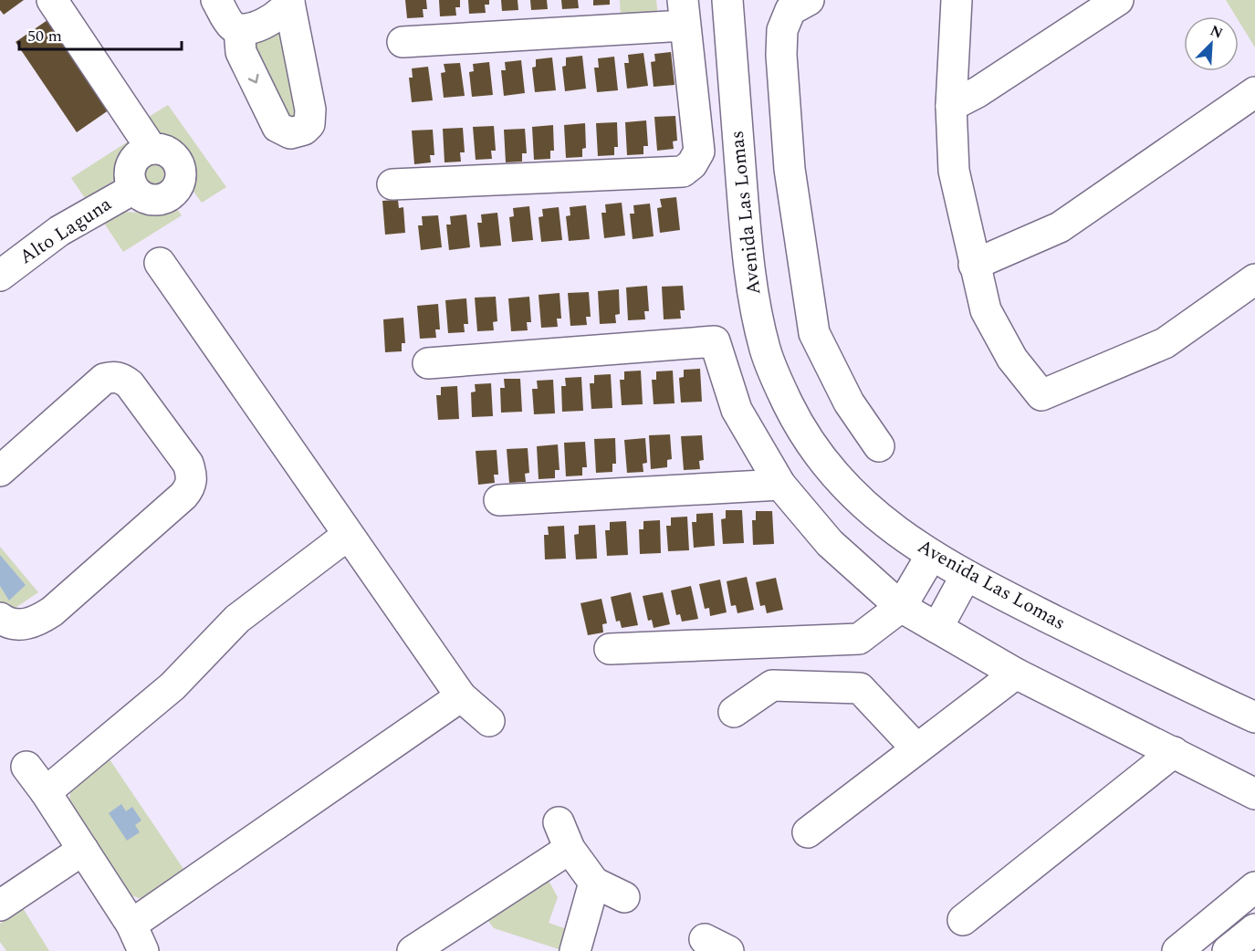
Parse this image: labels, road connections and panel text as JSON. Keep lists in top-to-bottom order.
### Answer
{
  "streets": {
    "street": ["Avenida Las Lomas", "Alto Laguna"]
  },
  "scale_bar": "50 m",
  "north": "top right"
}
